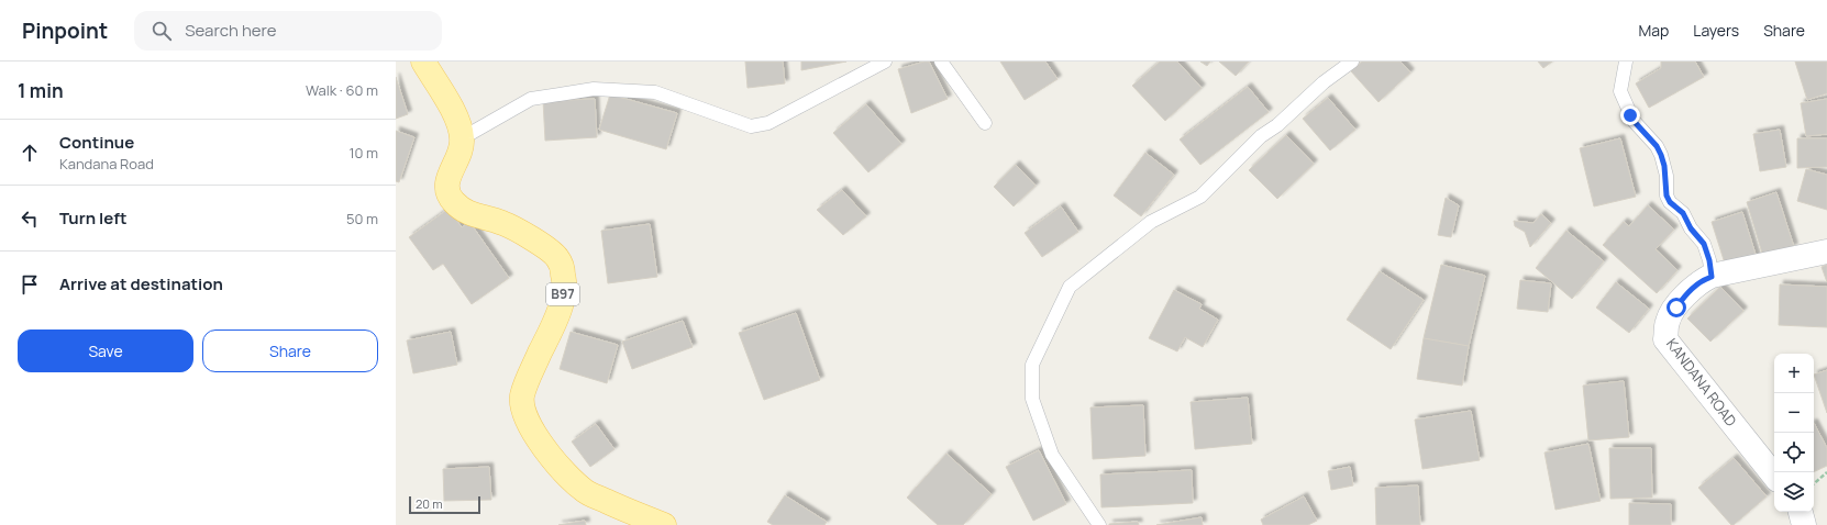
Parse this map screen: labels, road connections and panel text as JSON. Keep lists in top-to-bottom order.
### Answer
{
  "streets": {
    "main road": ["B97"],
    "street": ["KANDANA ROAD"]
  },
  "scale_bar": "20 m",
  "page": {
    "header": "Pinpoint",
    "search": "Search here",
    "nav": ["Map", "Layers", "Share"],
    "heading": ["1 min", "Walk · 60 m"],
    "list": [
      ["Continue", "Kandana Road", "10 m"],
      ["Turn left", "50 m"],
      "Arrive at destination"
    ],
    "buttons": ["Save", "Share"],
    "map_buttons": ["+", "−"],
    "scale": "20 m"
  }
}
